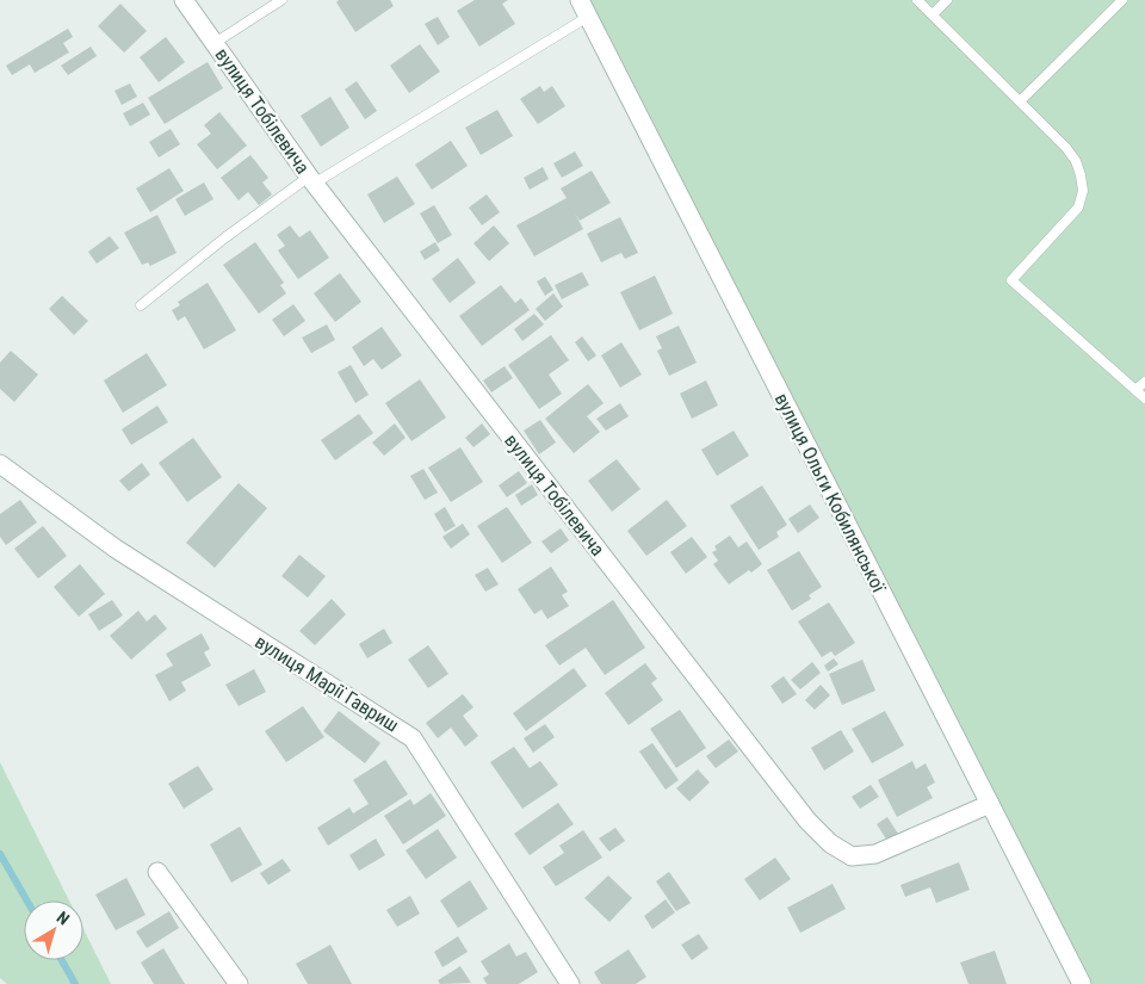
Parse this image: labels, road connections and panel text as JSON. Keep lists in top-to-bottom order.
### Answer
{
  "streets": {
    "street": ["вулиця Тобілевича", "вулиця Ольги Кобилянської", "вулиця Марії Гавриш"]
  },
  "crossings": [
    ["вулиця Тобілевича", "вулиця Ольги Кобилянської"]
  ],
  "north": "top right"
}
